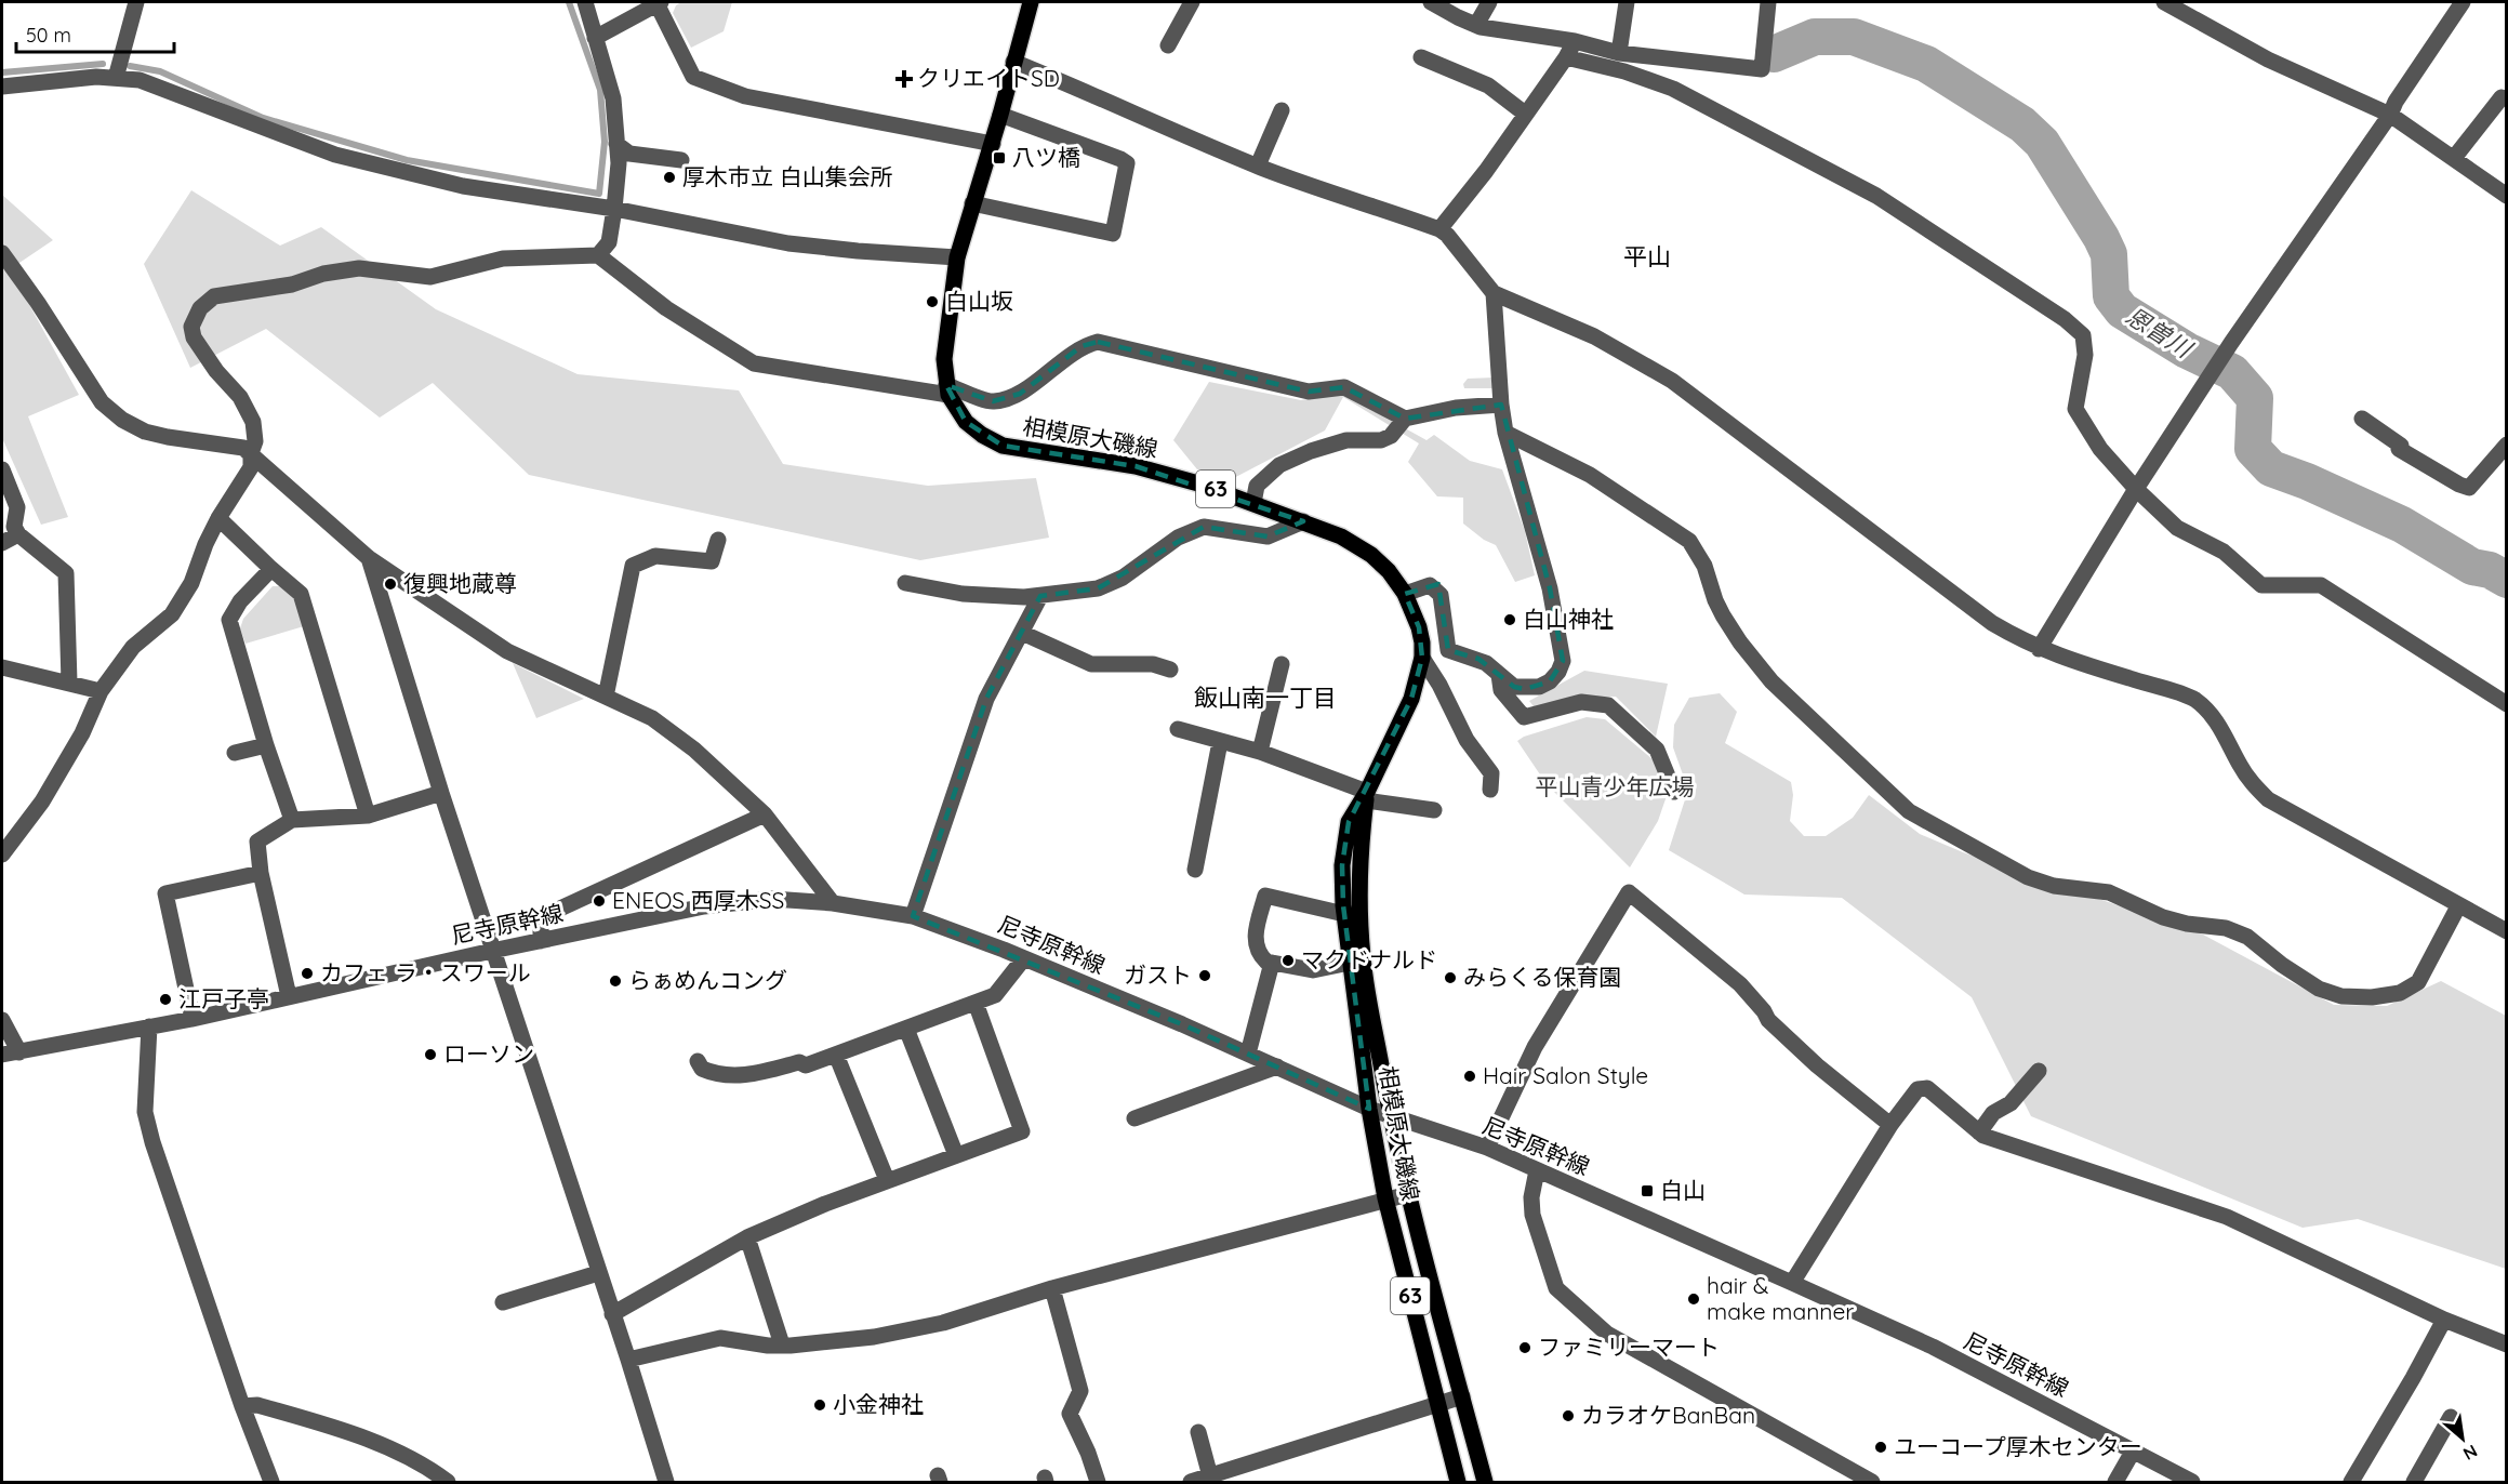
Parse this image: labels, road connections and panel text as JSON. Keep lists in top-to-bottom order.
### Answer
{
  "streets": {
    "main road": ["相模原大磯線", "63"],
    "street": ["尼寺原幹線"]
  },
  "crossings": [
    ["相模原大磯線", "尼寺原幹線"]
  ],
  "districts": ["平山", "飯山南一丁目"],
  "water": ["恩曽川"],
  "parks": ["平山青少年広場"],
  "places": {
    "health": ["クリエイトSD"],
    "transit": ["八ツ橋", "白山"],
    "other": [
      "厚木市立 白山集会所",
      "白山坂",
      "復興地蔵尊",
      "白山神社",
      "ENEOS 西厚木SS",
      "マクドナルド",
      "カフェ ラ・スワール",
      "ガスト",
      "みらくる保育園",
      "らぁめんコング",
      "江戸子亭",
      "ローソン",
      "Hair Salon Style",
      "hair & make manner",
      "ファミリーマート",
      "小金神社",
      "カラオケBanBan",
      "ユーコープ厚木センター"
    ]
  },
  "scale_bar": "50 m",
  "north": "bottom right"
}
